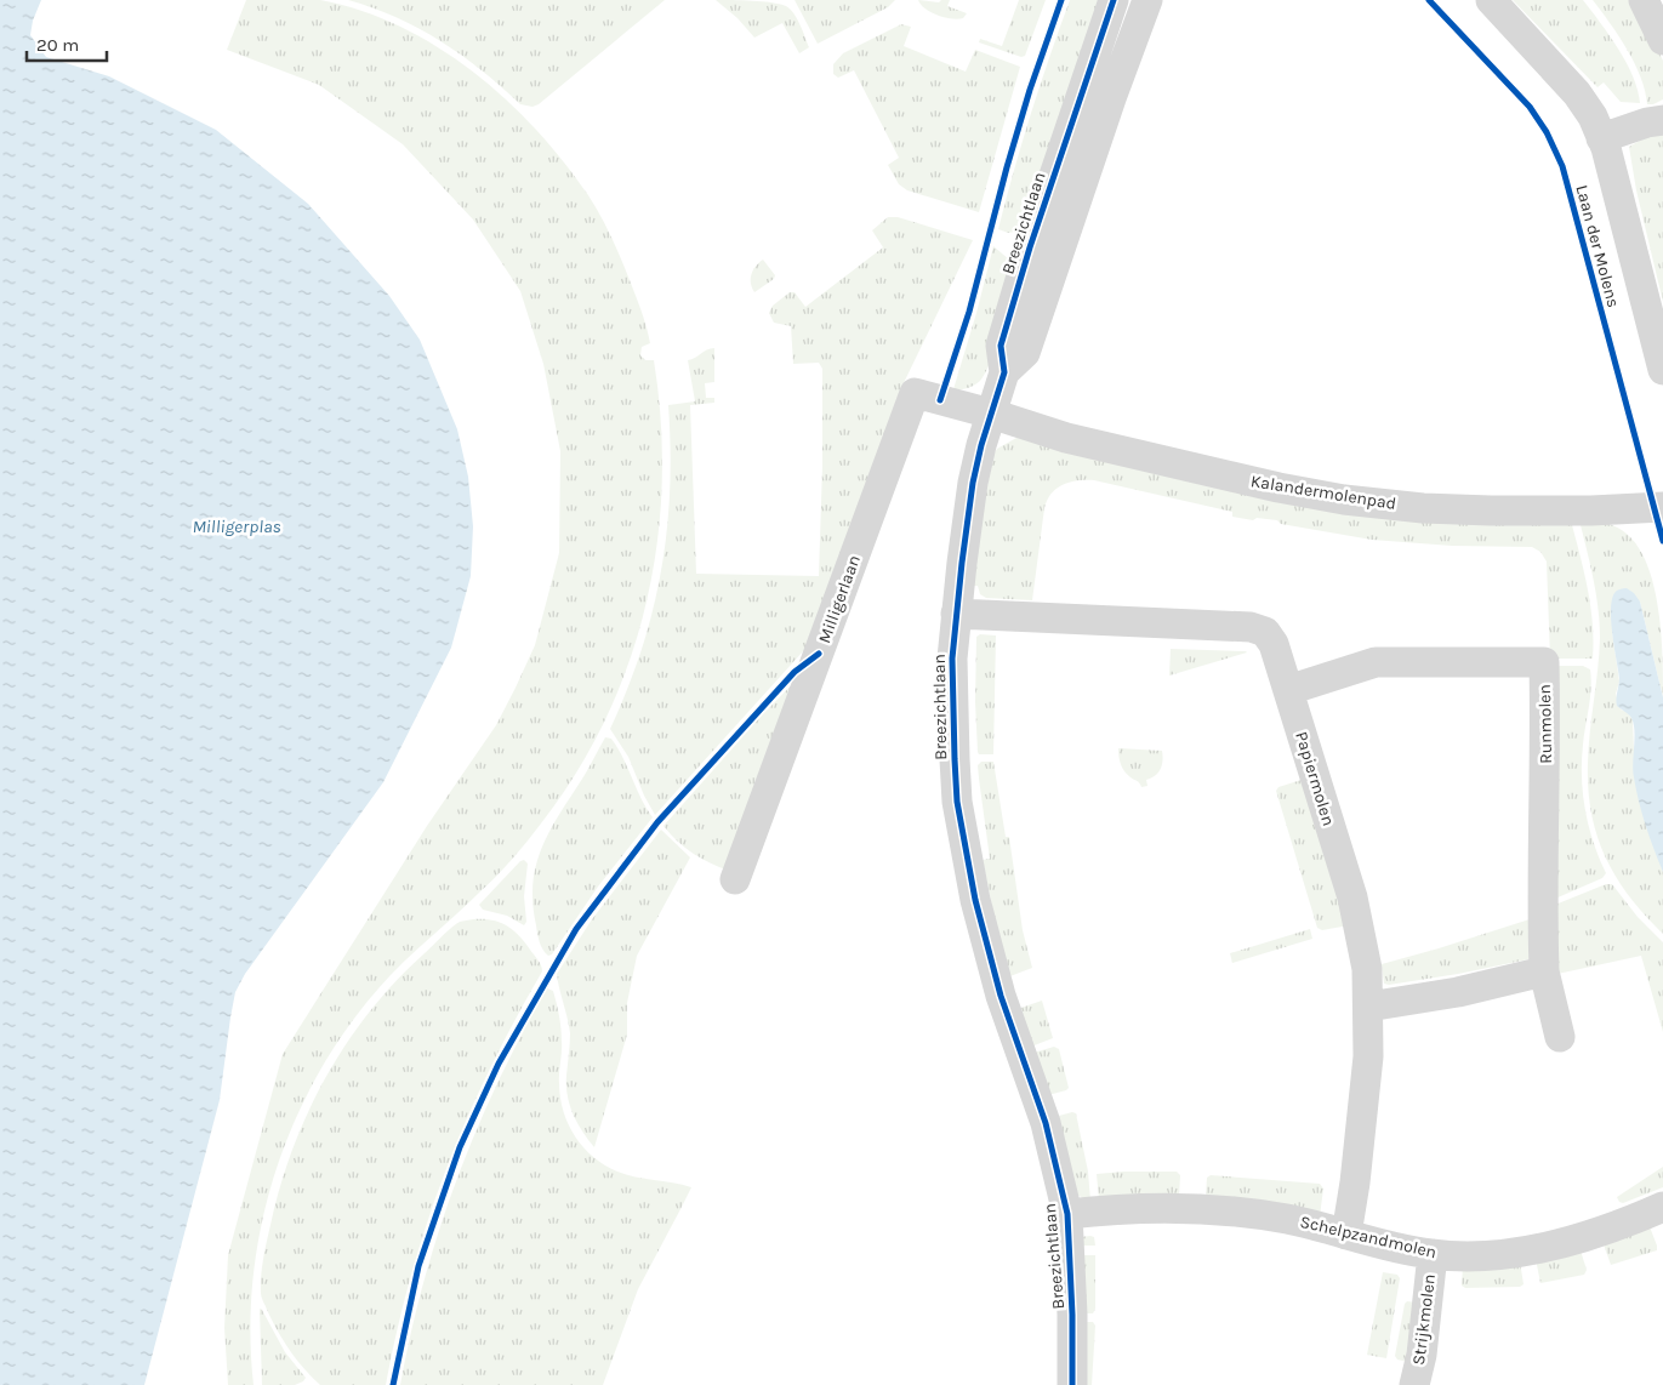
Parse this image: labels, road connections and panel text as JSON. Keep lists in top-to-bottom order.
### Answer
{
  "streets": {
    "street": [
      "Breezichtlaan",
      "Laan der Molens",
      "Kalandermolenpad",
      "Milligerlaan",
      "Runmolen",
      "Papiermolen",
      "Schelpzandmolen",
      "Strijkmolen"
    ]
  },
  "crossings": [
    ["Breezichtlaan", "Kalandermolenpad"],
    ["Breezichtlaan", "Milligerlaan"],
    ["Breezichtlaan", "Papiermolen"],
    ["Breezichtlaan", "Schelpzandmolen"],
    ["Kalandermolenpad", "Milligerlaan"],
    ["Runmolen", "Papiermolen"],
    ["Papiermolen", "Schelpzandmolen"],
    ["Schelpzandmolen", "Strijkmolen"]
  ],
  "water": ["Milligerplas"],
  "scale_bar": "20 m"
}
